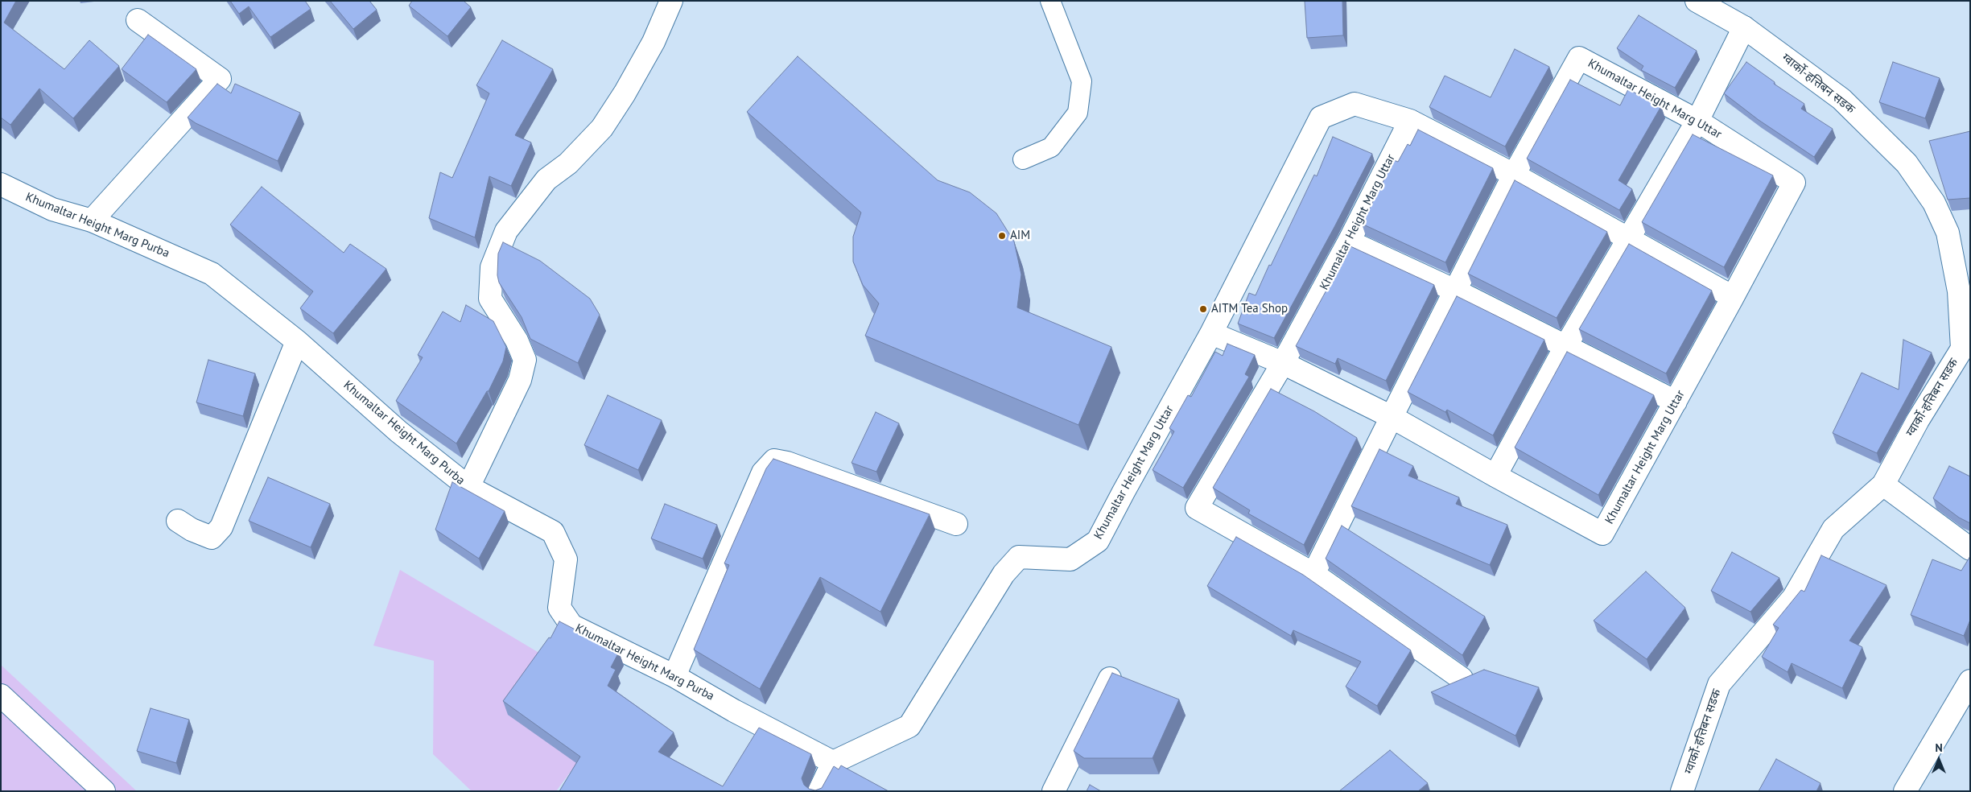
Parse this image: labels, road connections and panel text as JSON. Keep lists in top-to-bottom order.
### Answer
{
  "streets": {
    "street": ["ग्वार्को-हत्तिबन सडक", "Khumaltar Height Marg Uttar", "Khumaltar Height Marg Purba"]
  },
  "crossings": [
    ["Khumaltar Height Marg Uttar", "Khumaltar Height Marg Purba"]
  ],
  "places": ["AIM", "AITM Tea Shop"],
  "north": "top"
}
